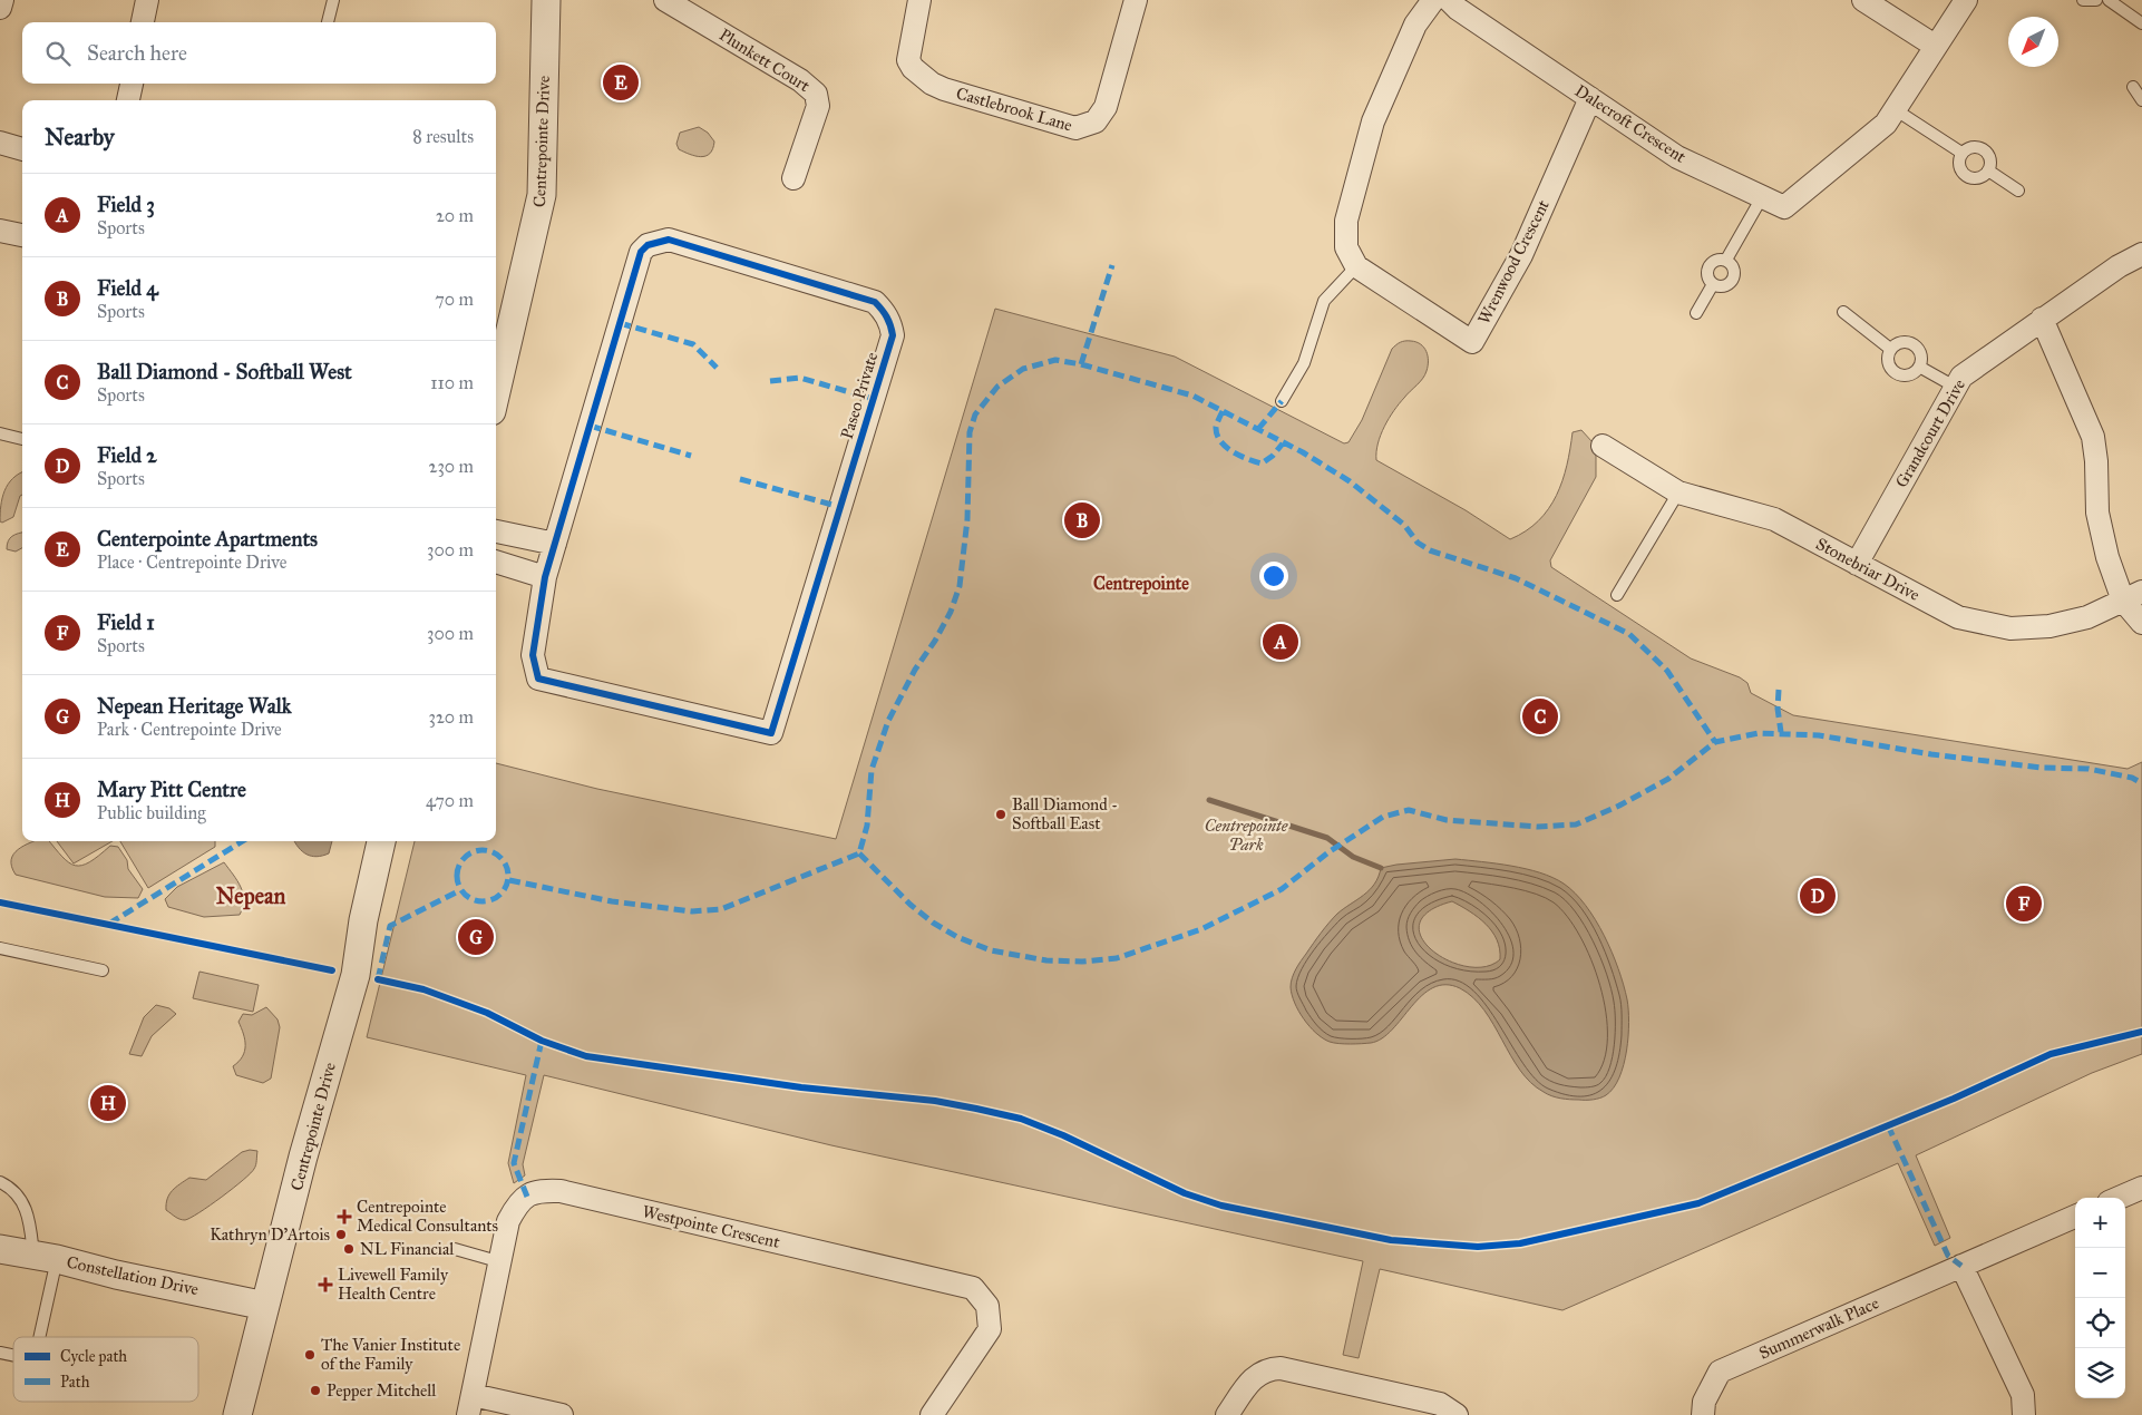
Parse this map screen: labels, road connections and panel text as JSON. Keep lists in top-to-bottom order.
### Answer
{
  "streets": {
    "street": [
      "Plunkett Court",
      "Castlebrook Lane",
      "Dalecroft Crescent",
      "Centrepointe Drive",
      "Wrenwood Crescent",
      "Paseo Private",
      "Grandcourt Drive",
      "Stonebriar Drive",
      "Westpointe Crescent",
      "Constellation Drive",
      "Summerwalk Place"
    ]
  },
  "crossings": [
    ["Dalecroft Crescent", "Wrenwood Crescent"],
    ["Centrepointe Drive", "Constellation Drive"],
    ["Grandcourt Drive", "Stonebriar Drive"]
  ],
  "districts": ["Centrepointe", "Nepean"],
  "parks": ["Centrepointe Park"],
  "places": {
    "other": [
      "Ball Diamond - Softball East",
      "Kathryn D'Artois",
      "NL Financial",
      "The Vanier Institute of the Family",
      "Pepper Mitchell"
    ],
    "health": ["Centrepointe Medical Consultants", "Livewell Family Health Centre"]
  },
  "legend": ["Cycle path", "Path"],
  "north": "bottom left",
  "page": {
    "search": "Search here",
    "pins": [
      "E",
      "B",
      "A",
      "C",
      "D",
      "F",
      "G",
      "H"
    ],
    "heading": ["Nearby", "8 results"],
    "list": [
      {
        "mark": "A",
        "name": "Field 3",
        "note": "Sports",
        "value": "20 m"
      },
      {
        "mark": "B",
        "name": "Field 4",
        "note": "Sports",
        "value": "70 m"
      },
      {
        "mark": "C",
        "name": "Ball Diamond - Softball West",
        "note": "Sports",
        "value": "110 m"
      },
      {
        "mark": "D",
        "name": "Field 2",
        "note": "Sports",
        "value": "230 m"
      },
      {
        "mark": "E",
        "name": "Centerpointe Apartments",
        "note": "Place · Centrepointe Drive",
        "value": "300 m"
      },
      {
        "mark": "F",
        "name": "Field 1",
        "note": "Sports",
        "value": "300 m"
      },
      {
        "mark": "G",
        "name": "Nepean Heritage Walk",
        "note": "Park · Centrepointe Drive",
        "value": "320 m"
      },
      {
        "mark": "H",
        "name": "Mary Pitt Centre",
        "note": "Public building",
        "value": "470 m"
      }
    ],
    "map_buttons": ["+", "−"]
  }
}
